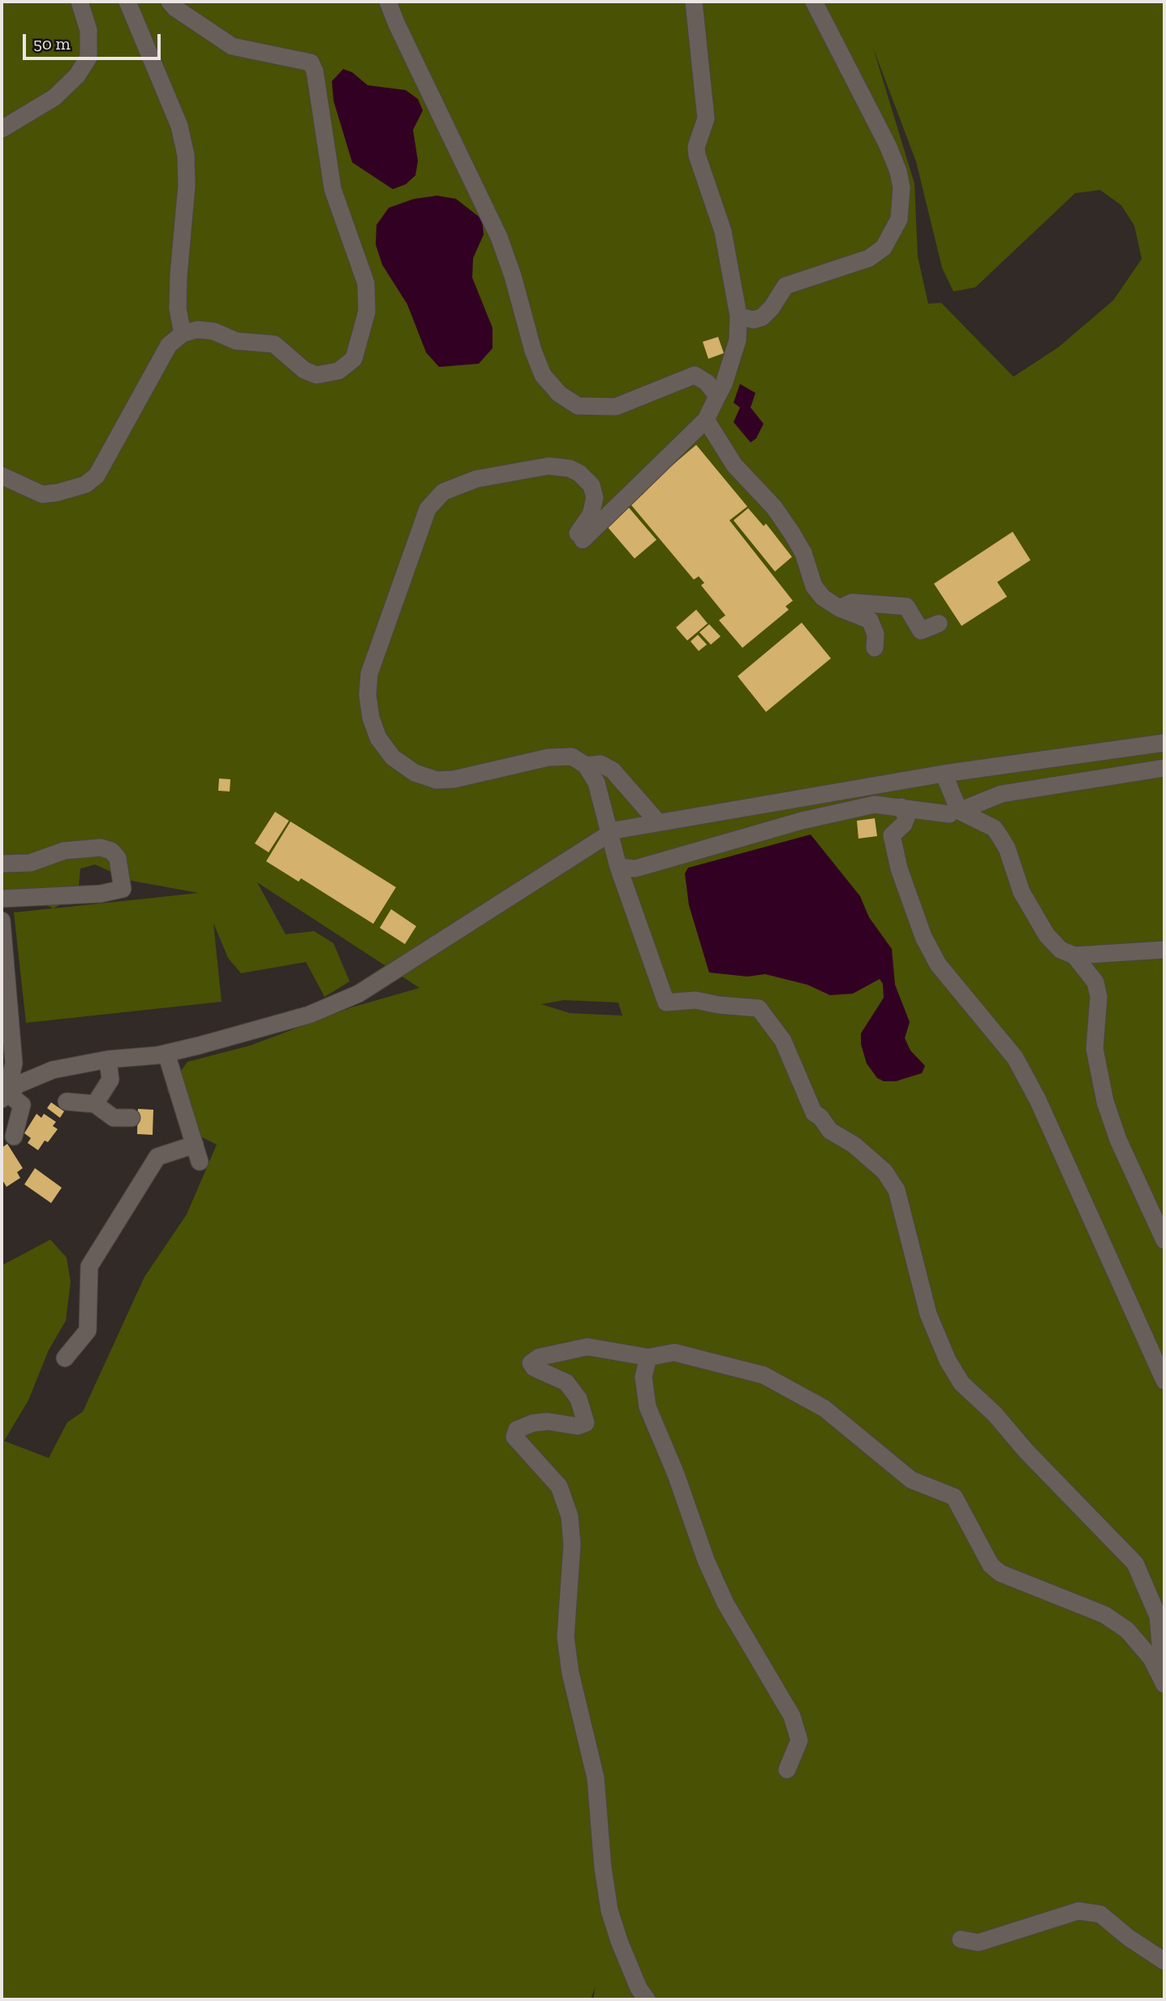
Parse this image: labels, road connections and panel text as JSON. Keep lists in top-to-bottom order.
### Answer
{
  "scale_bar": "50 m"
}
